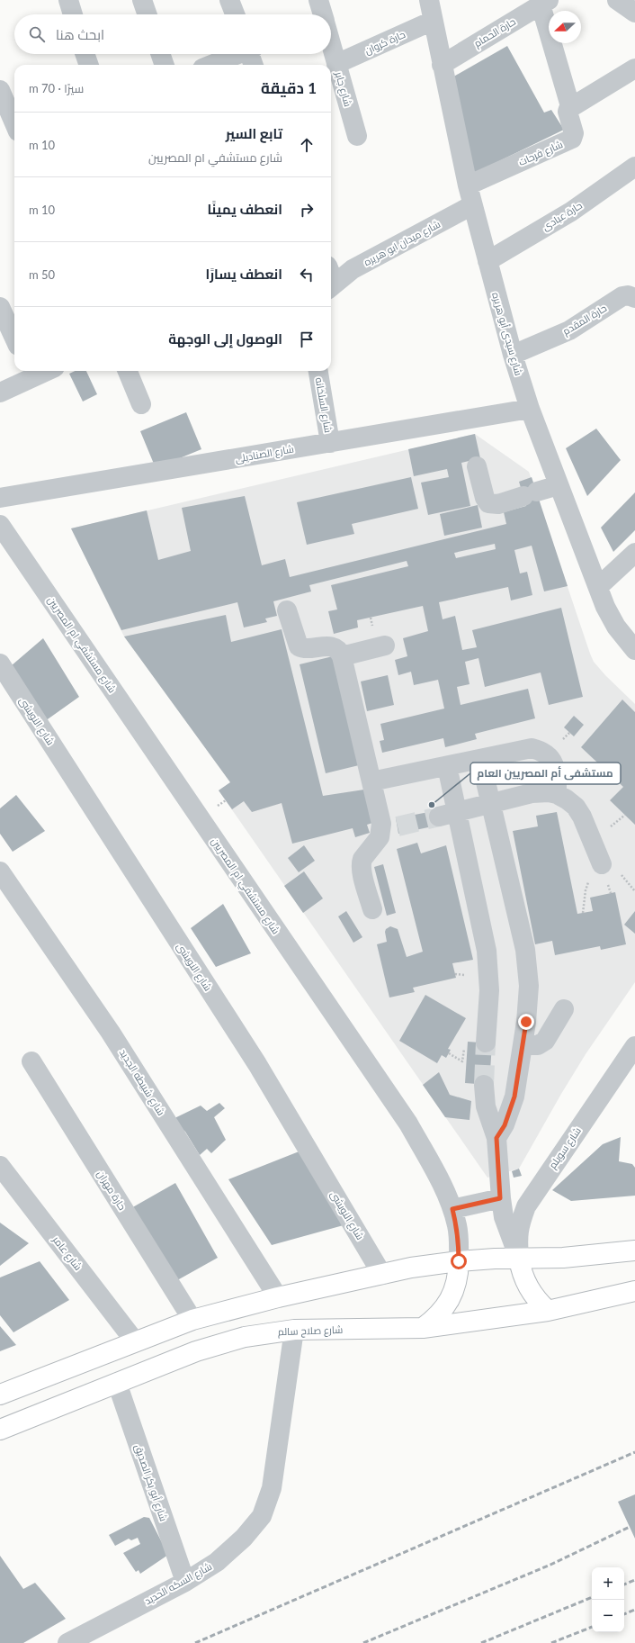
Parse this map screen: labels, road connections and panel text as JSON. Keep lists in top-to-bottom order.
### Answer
{
  "streets": {
    "highway": ["شارع صلاح سالم"],
    "street": [
      "حارة الحمام",
      "حارة كروان",
      "شارع جابر",
      "شارع فرحات",
      "حارة عبادى",
      "شارع ميدان ابو هريره",
      "حارة المقدم",
      "شارع سيدى أبو هريره",
      "شارع السلخانه",
      "شارع الصناديلى",
      "شارع مستشفي ام المصريين",
      "شارع النويشى",
      "شارع شبيطه الجديد",
      "شارع سويلم",
      "حارة مهران",
      "شارع عامر",
      "شارع أبو بكر الصديق",
      "شارع السكه الحديد"
    ]
  },
  "crossings": [
    ["حارة الحمام", "شارع سيدى أبو هريره"],
    ["حارة كروان", "شارع جابر"],
    ["حارة كروان", "شارع سيدى أبو هريره"],
    ["شارع فرحات", "شارع سيدى أبو هريره"],
    ["حارة عبادى", "شارع سيدى أبو هريره"],
    ["شارع ميدان ابو هريره", "شارع سيدى أبو هريره"],
    ["حارة المقدم", "شارع سيدى أبو هريره"],
    ["شارع سيدى أبو هريره", "شارع الصناديلى"],
    ["شارع السلخانه", "شارع الصناديلى"],
    ["شارع صلاح سالم", "شارع أبو بكر الصديق"],
    ["شارع صلاح سالم", "شارع السكه الحديد"],
    ["شارع أبو بكر الصديق", "شارع السكه الحديد"]
  ],
  "places": ["مستشفى أم المصريين العام"],
  "north": "left",
  "page": {
    "search": "ابحث هنا",
    "heading": ["1 دقيقة", "سيرًا · 70 m"],
    "list": [
      ["تابع السير", "شارع مستشفي ام المصريين", "10 m"],
      ["انعطف يمينًا", "10 m"],
      ["انعطف يسارًا", "50 m"],
      "الوصول إلى الوجهة"
    ],
    "map_buttons": ["+", "−"]
  }
}
